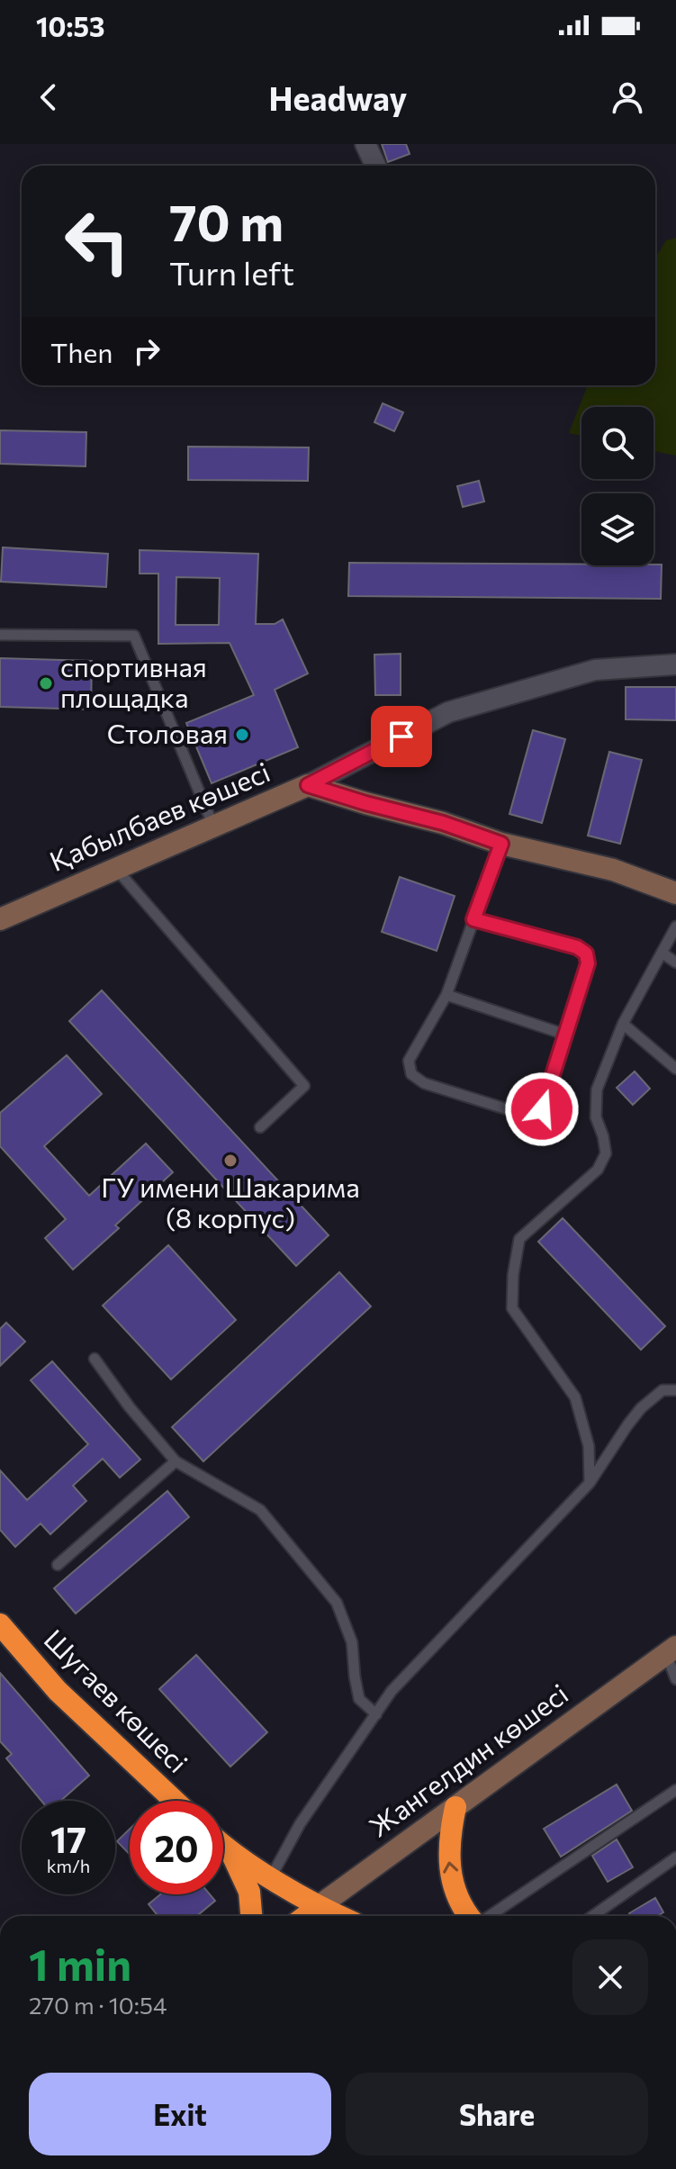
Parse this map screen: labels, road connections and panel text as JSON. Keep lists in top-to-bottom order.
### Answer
{
  "streets": {
    "highway": ["Шугаев көшесі", "Жангелдин көшесі"],
    "main road": ["Қабылбаев көшесі"]
  },
  "places": ["спортивная площадка", "Столовая", "ГУ имени Шакарима (8 корпус)"],
  "page": {
    "status": "10:53",
    "header": "Headway",
    "turn": ["70 m", "Turn left"],
    "then": "Then",
    "speed": "17 km/h",
    "limit": "20",
    "heading": ["1 min", "270 m · 10:54"],
    "buttons": ["Exit", "Share"]
  }
}
